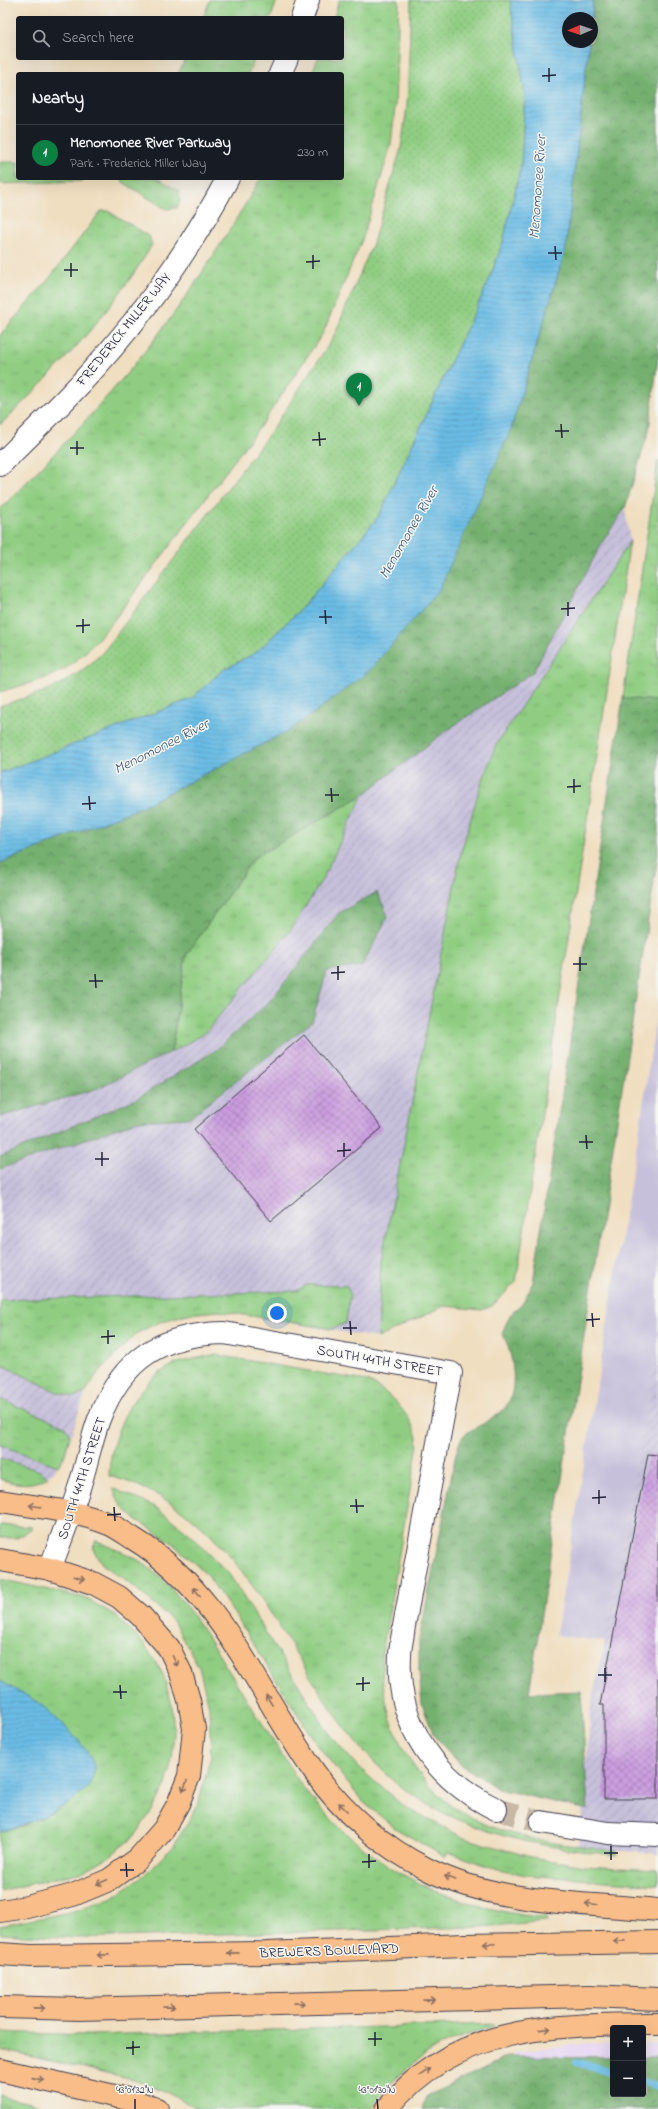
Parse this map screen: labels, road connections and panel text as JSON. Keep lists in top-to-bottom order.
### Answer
{
  "streets": {
    "highway": ["BREWERS BOULEVARD"],
    "street": ["FREDERICK MILLER WAY", "SOUTH 44TH STREET"]
  },
  "water": ["Menomonee River"],
  "north": "left",
  "page": {
    "search": "Search here",
    "heading": "Nearby",
    "list": [
      {
        "mark": "1",
        "name": "Menomonee River Parkway",
        "note": "Park · Frederick Miller Way",
        "value": "230 m"
      }
    ],
    "pins": "1",
    "map_buttons": ["+", "−"]
  },
  "coordinates": ["43°01'32\"N", "43°01'30\"N"]
}
